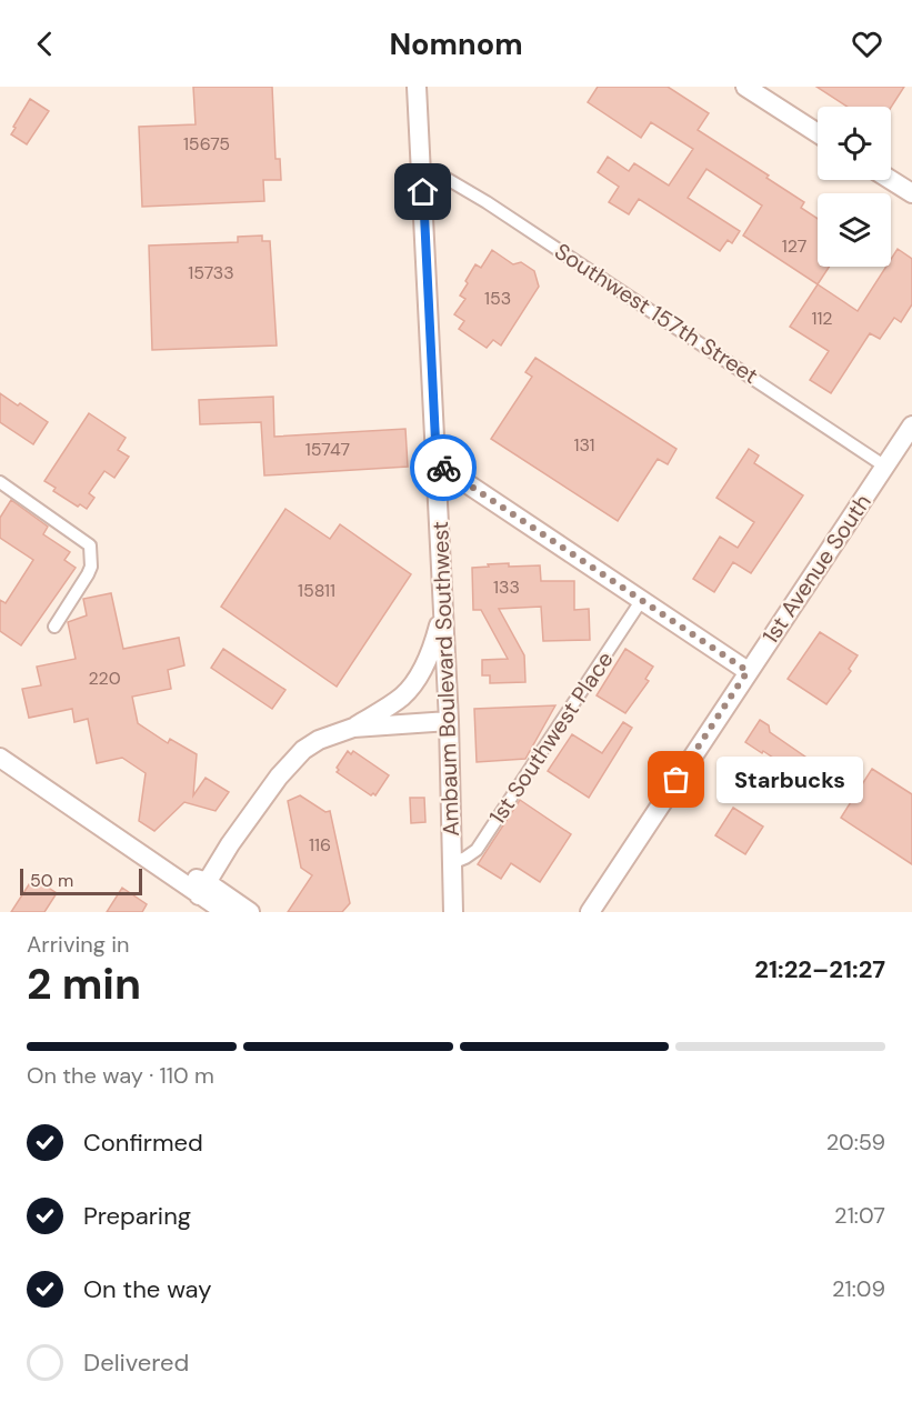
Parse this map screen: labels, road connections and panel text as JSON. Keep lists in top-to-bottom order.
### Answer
{
  "streets": {
    "street": [
      "Southwest 157th Street",
      "1st Avenue South",
      "Ambaum Boulevard Southwest",
      "1st Southwest Place"
    ]
  },
  "crossings": [
    ["Southwest 157th Street", "1st Avenue South"],
    ["Southwest 157th Street", "Ambaum Boulevard Southwest"],
    ["Ambaum Boulevard Southwest", "1st Southwest Place"]
  ],
  "places": ["Starbucks"],
  "house_numbers": [
    "15675",
    "127",
    "15733",
    "153",
    "112",
    "131",
    "15747",
    "133",
    "15811",
    "220",
    "116"
  ],
  "scale_bar": "50 m",
  "page": {
    "header": "Nomnom",
    "bubble": "Starbucks",
    "scale": "50 m",
    "heading": ["2 min", "Arriving in", "21:22–21:27"],
    "bar": "On the way · 110 m",
    "list": [
      ["Confirmed", "20:59"],
      ["Preparing", "21:07"],
      ["On the way", "21:09"],
      "Delivered"
    ]
  }
}
